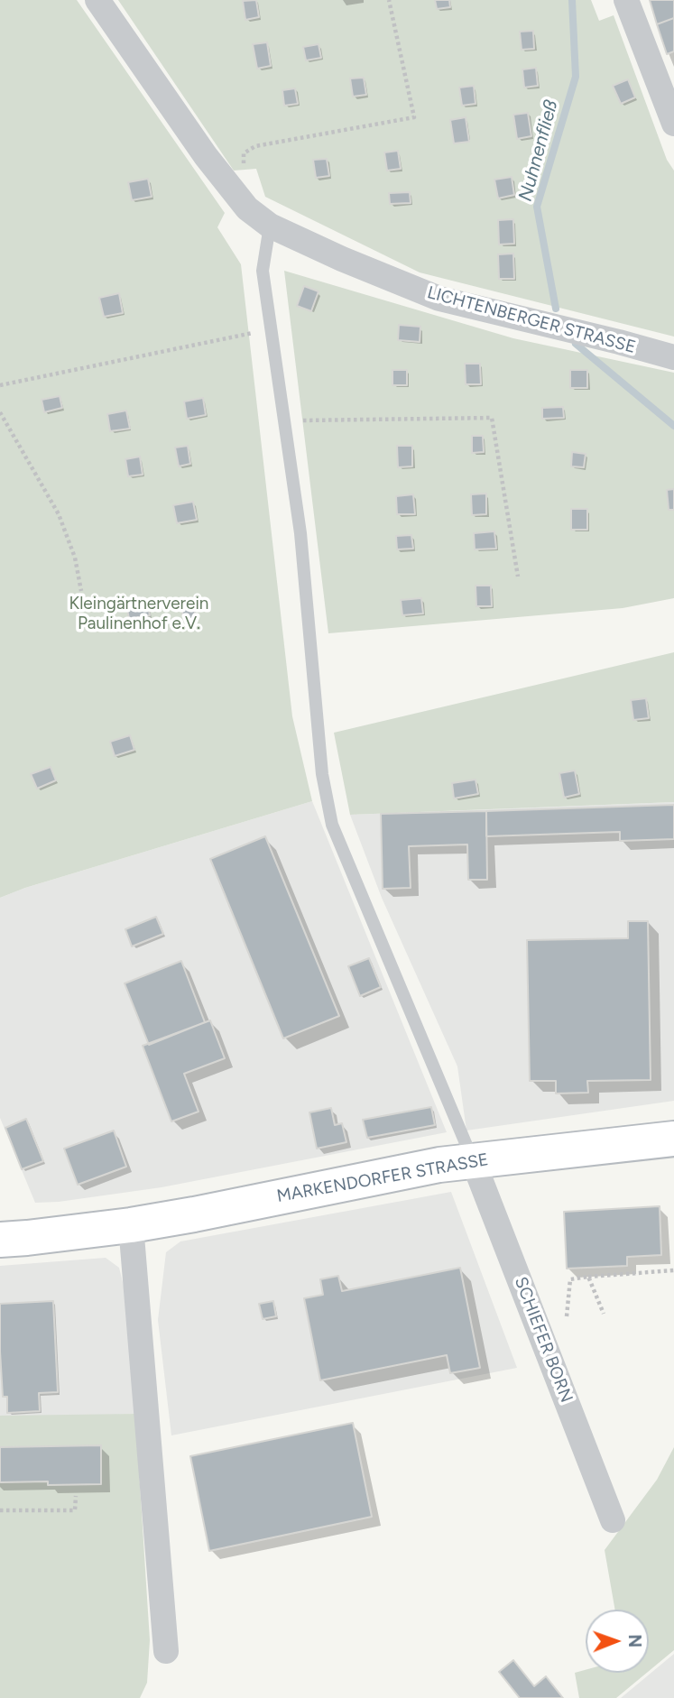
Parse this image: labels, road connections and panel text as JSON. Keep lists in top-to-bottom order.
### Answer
{
  "streets": {
    "street": ["LICHTENBERGER STRASSE", "MARKENDORFER STRASSE", "SCHIEFER BORN"]
  },
  "crossings": [
    ["MARKENDORFER STRASSE", "SCHIEFER BORN"]
  ],
  "water": ["Nuhnenfließ"],
  "parks": ["Kleingärtnerverein Paulinenhof e.V."],
  "north": "right"
}
